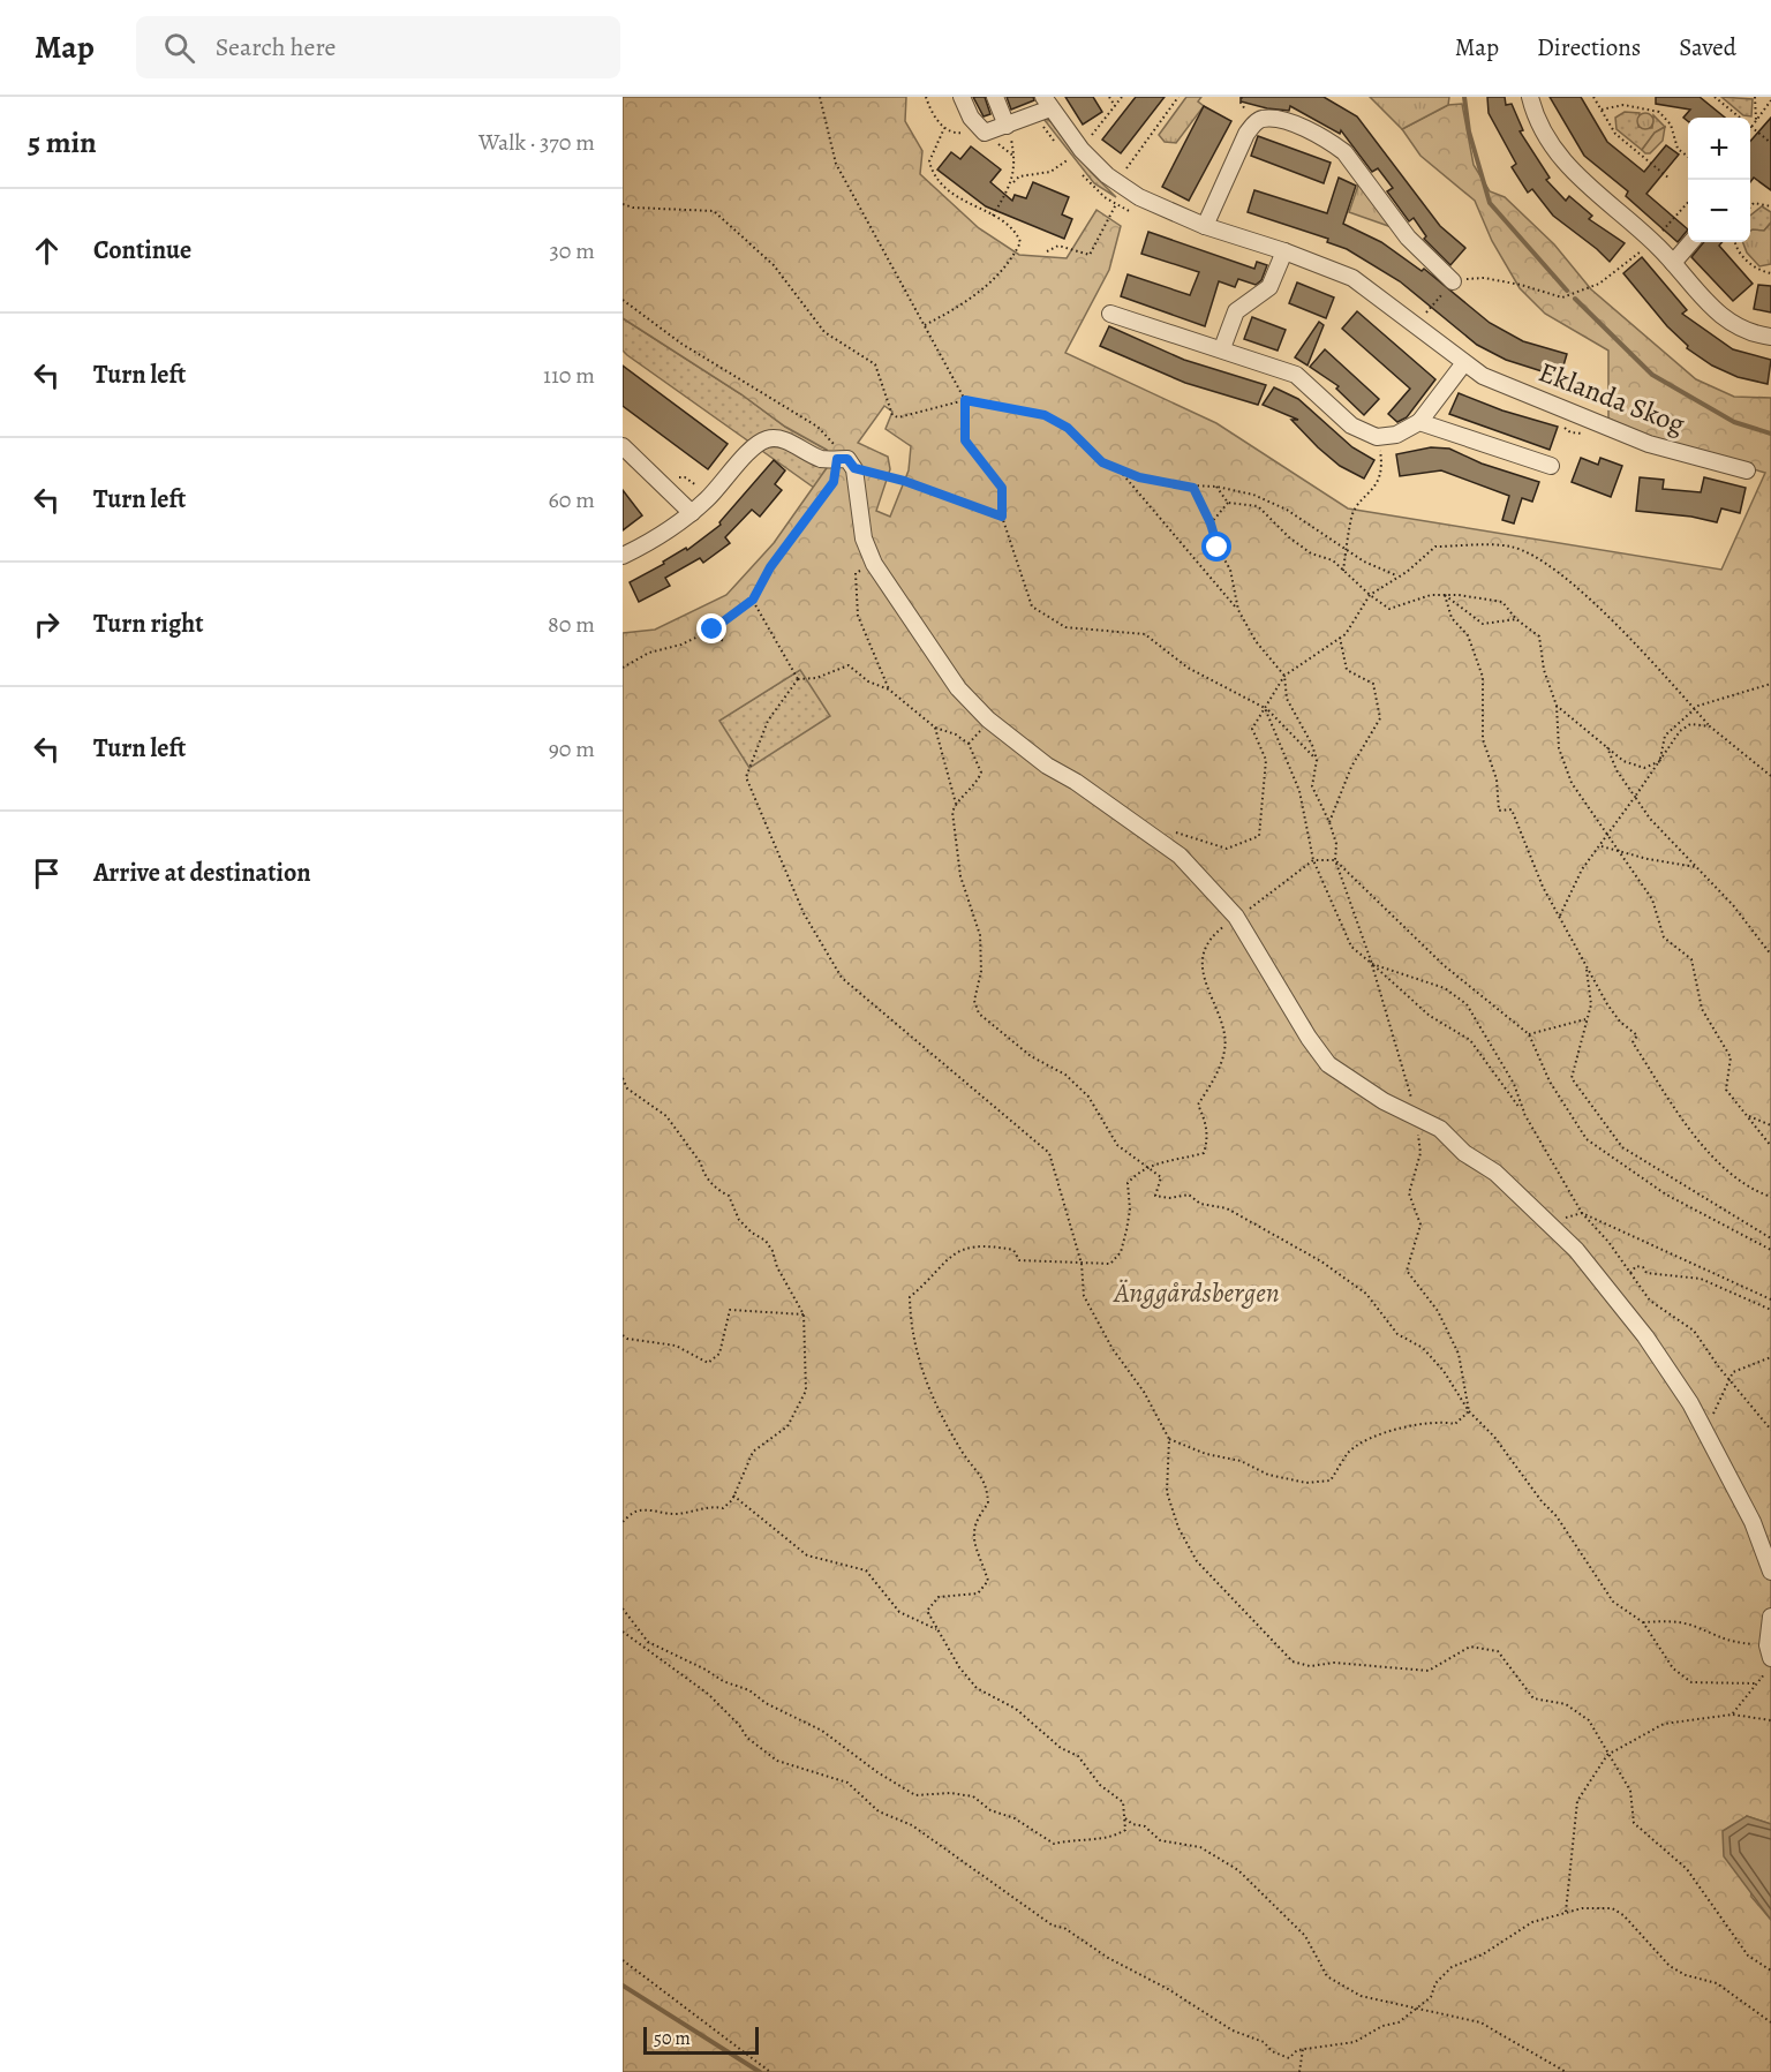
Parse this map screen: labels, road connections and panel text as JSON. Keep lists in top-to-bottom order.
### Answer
{
  "streets": {
    "street": ["Eklanda Skog"]
  },
  "parks": ["Änggårdsbergen"],
  "scale_bar": "50 m",
  "page": {
    "header": "Map",
    "search": "Search here",
    "nav": ["Map", "Directions", "Saved"],
    "heading": ["5 min", "Walk · 370 m"],
    "map_buttons": ["+", "−"],
    "list": [
      ["Continue", "30 m"],
      ["Turn left", "110 m"],
      ["Turn left", "60 m"],
      ["Turn right", "80 m"],
      ["Turn left", "90 m"],
      "Arrive at destination"
    ],
    "scale": "50 m"
  }
}
